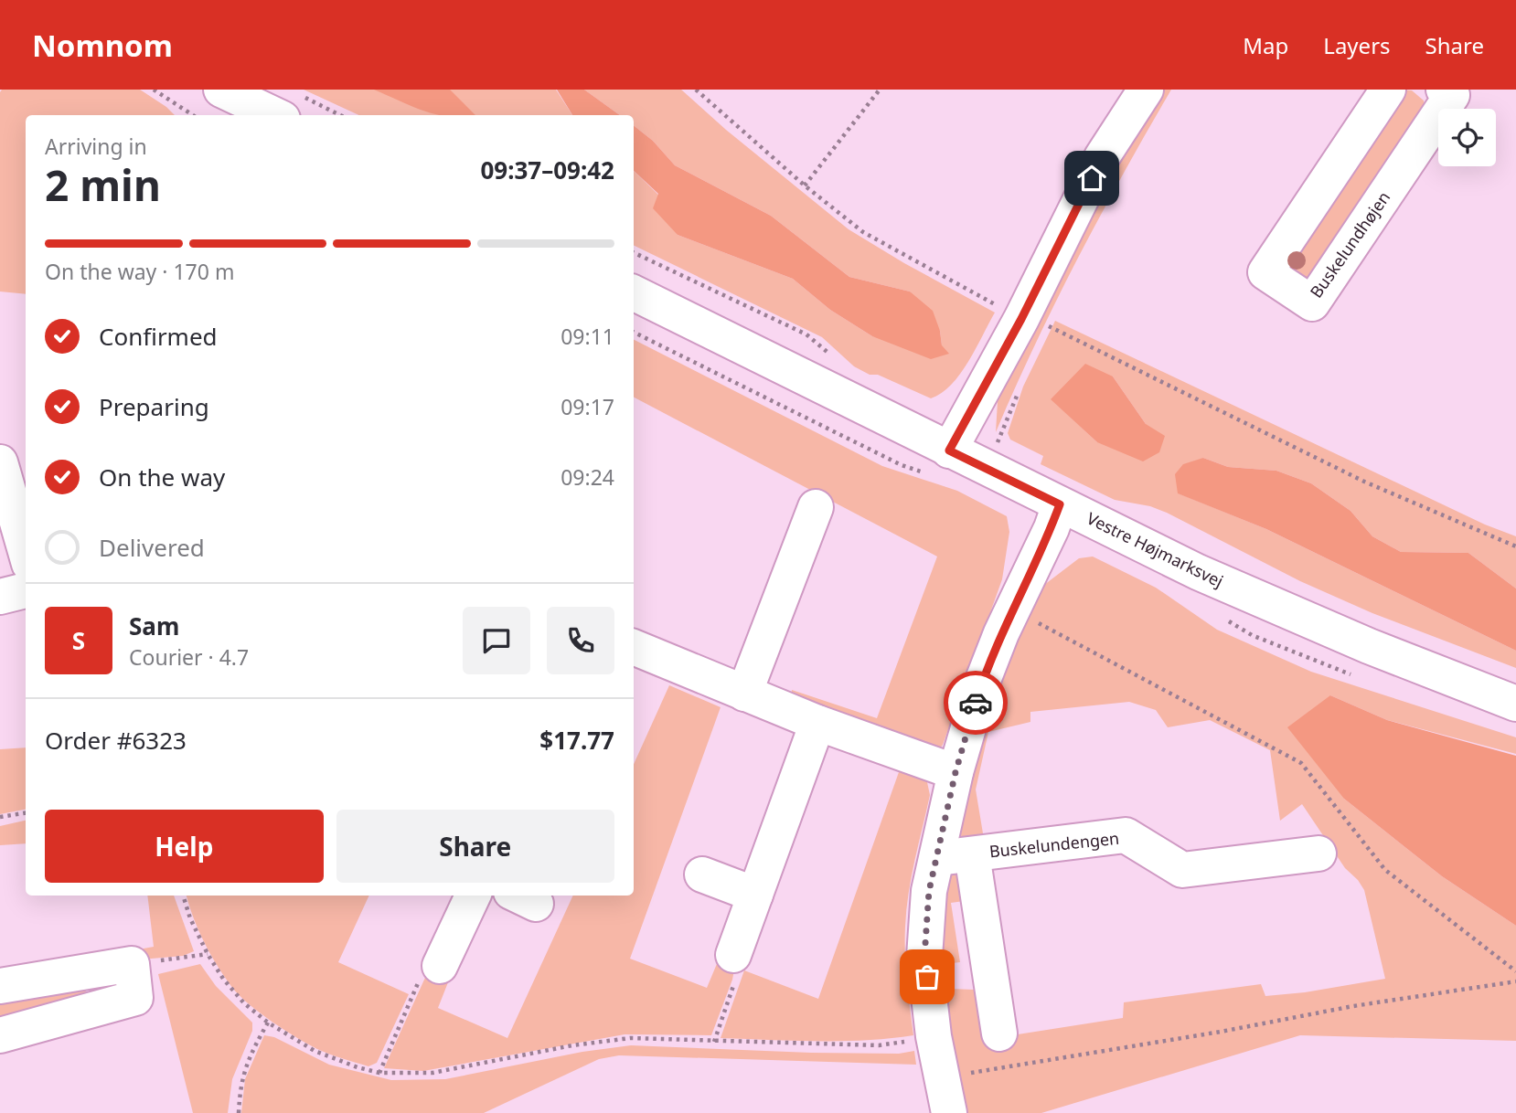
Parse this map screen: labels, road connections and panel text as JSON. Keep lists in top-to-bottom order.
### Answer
{
  "streets": {
    "street": ["Buskelundhøjen", "Vestre Højmarksvej", "Buskelundengen"]
  },
  "page": {
    "header": "Nomnom",
    "nav": ["Map", "Layers", "Share"],
    "heading": ["2 min", "Arriving in", "09:37–09:42"],
    "panel": [
      "Sam",
      "Courier · 4.7",
      "Order #6323",
      "$17.77"
    ],
    "bar": "On the way · 170 m",
    "list": [
      ["Confirmed", "09:11"],
      ["Preparing", "09:17"],
      ["On the way", "09:24"],
      "Delivered"
    ],
    "round": "S",
    "buttons": ["Help", "Share"]
  }
}
